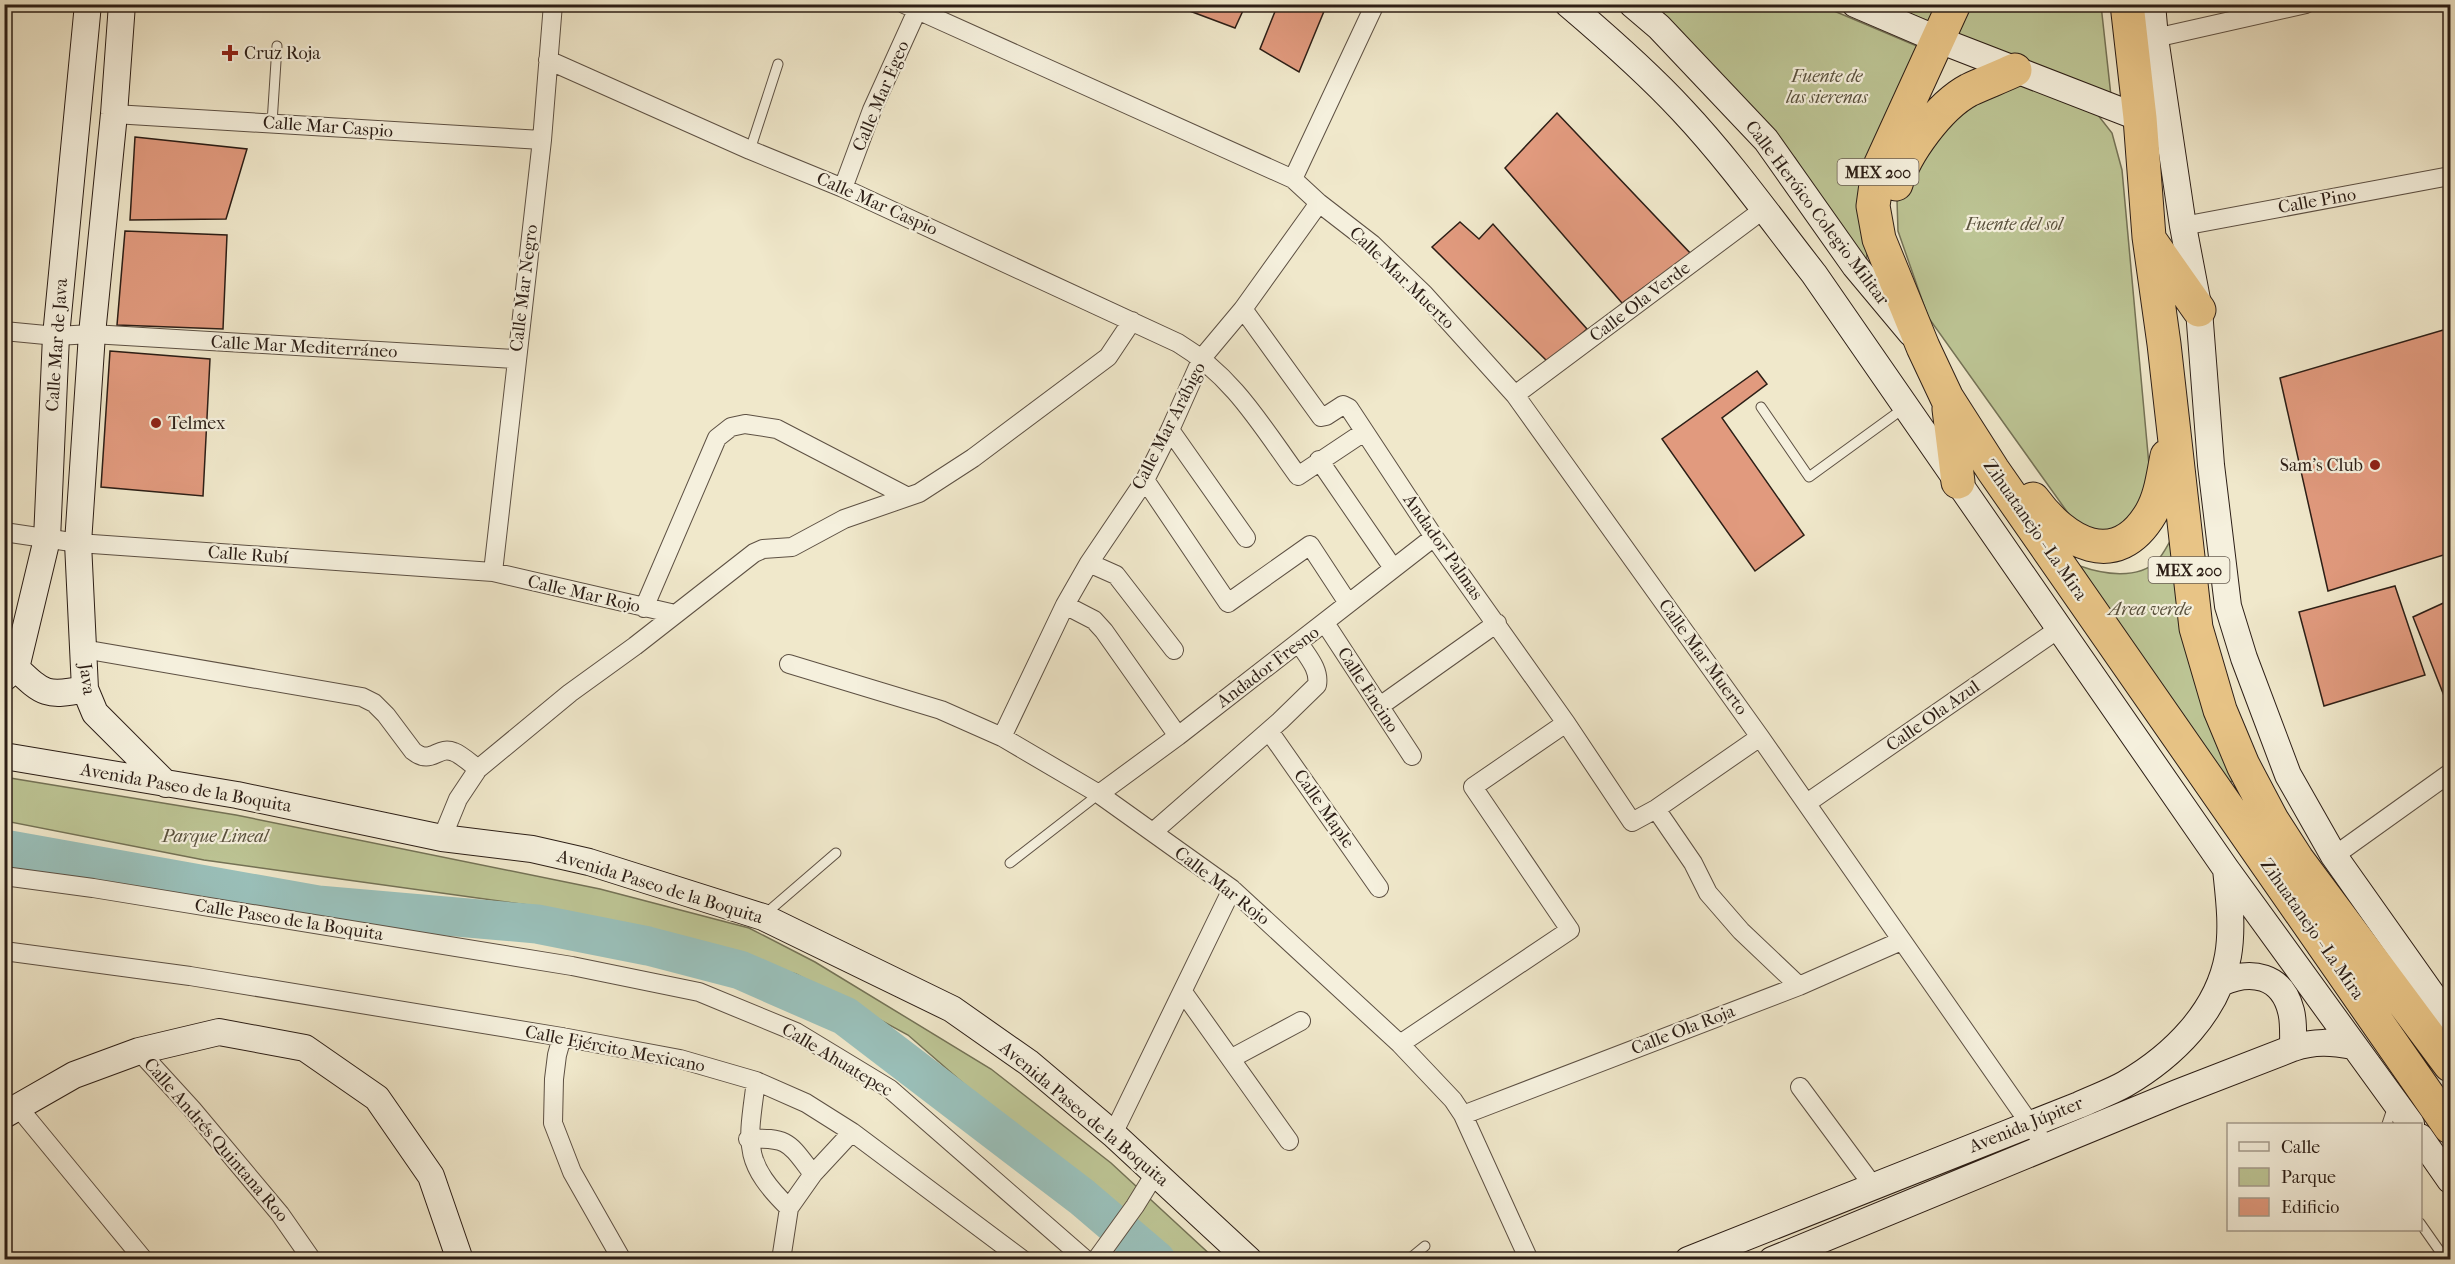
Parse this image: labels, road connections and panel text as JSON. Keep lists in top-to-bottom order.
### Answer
{
  "streets": {
    "highway": ["MEX 200", "Zihuatanejo - La Mira"],
    "main road": [
      "Calle Heróico Colegio Militar",
      "Calle Mar de Java",
      "Java",
      "Avenida Paseo de la Boquita",
      "Avenida Júpiter"
    ],
    "street": [
      "Calle Mar Egeo",
      "Calle Mar Caspio",
      "Calle Pino",
      "Calle Mar Muerto",
      "Calle Mar Negro",
      "Calle Ola Verde",
      "Calle Mar Mediterráneo",
      "Calle Mar Arábigo",
      "Andador Palmas",
      "Calle Rubí",
      "Calle Mar Rojo",
      "Andador Fresno",
      "Calle Encino",
      "Calle Ola Azul",
      "Calle Maple",
      "Calle Paseo de la Boquita",
      "Calle Ola Roja",
      "Calle Ejército Mexicano",
      "Calle Ahuatepec",
      "Calle Andrés Quintana Roo"
    ]
  },
  "crossings": [
    ["Calle Mar Egeo", "Calle Mar Caspio"],
    ["Calle Mar Caspio", "Calle Mar Negro"],
    ["Calle Mar Caspio", "Calle Mar de Java"],
    ["Calle Mar Caspio", "Calle Mar Arábigo"],
    ["Calle Heróico Colegio Militar", "Zihuatanejo - La Mira"],
    ["Calle Mar Muerto", "Calle Ola Verde"],
    ["Calle Mar Muerto", "Calle Mar Arábigo"],
    ["Calle Mar Muerto", "Calle Ola Azul"],
    ["Calle Mar Muerto", "Calle Ola Roja"],
    ["Calle Mar Muerto", "Avenida Júpiter"],
    ["Calle Mar Negro", "Calle Mar Mediterráneo"],
    ["Calle Mar Negro", "Calle Rubí"],
    ["Calle Mar Negro", "Calle Mar Rojo"],
    ["Calle Mar de Java", "Calle Mar Mediterráneo"],
    ["Calle Mar de Java", "Calle Rubí"],
    ["Calle Mar de Java", "Java"],
    ["Calle Mar Arábigo", "Andador Palmas"],
    ["Calle Mar Arábigo", "Calle Mar Rojo"],
    ["Andador Palmas", "Andador Fresno"],
    ["Calle Rubí", "Calle Mar Rojo"],
    ["Calle Rubí", "Java"],
    ["Calle Mar Rojo", "Andador Fresno"],
    ["Calle Mar Rojo", "Calle Ola Roja"],
    ["Andador Fresno", "Calle Encino"],
    ["Java", "Avenida Paseo de la Boquita"],
    ["Calle Paseo de la Boquita", "Calle Ahuatepec"]
  ],
  "parks": [
    "Fuente de las sierenas",
    "Fuente del sol",
    "Area verde",
    "Parque Lineal"
  ],
  "places": {
    "health": ["Cruz Roja"],
    "other": ["Telmex", "Sam's Club"]
  },
  "legend": ["Calle", "Parque", "Edificio"]
}
